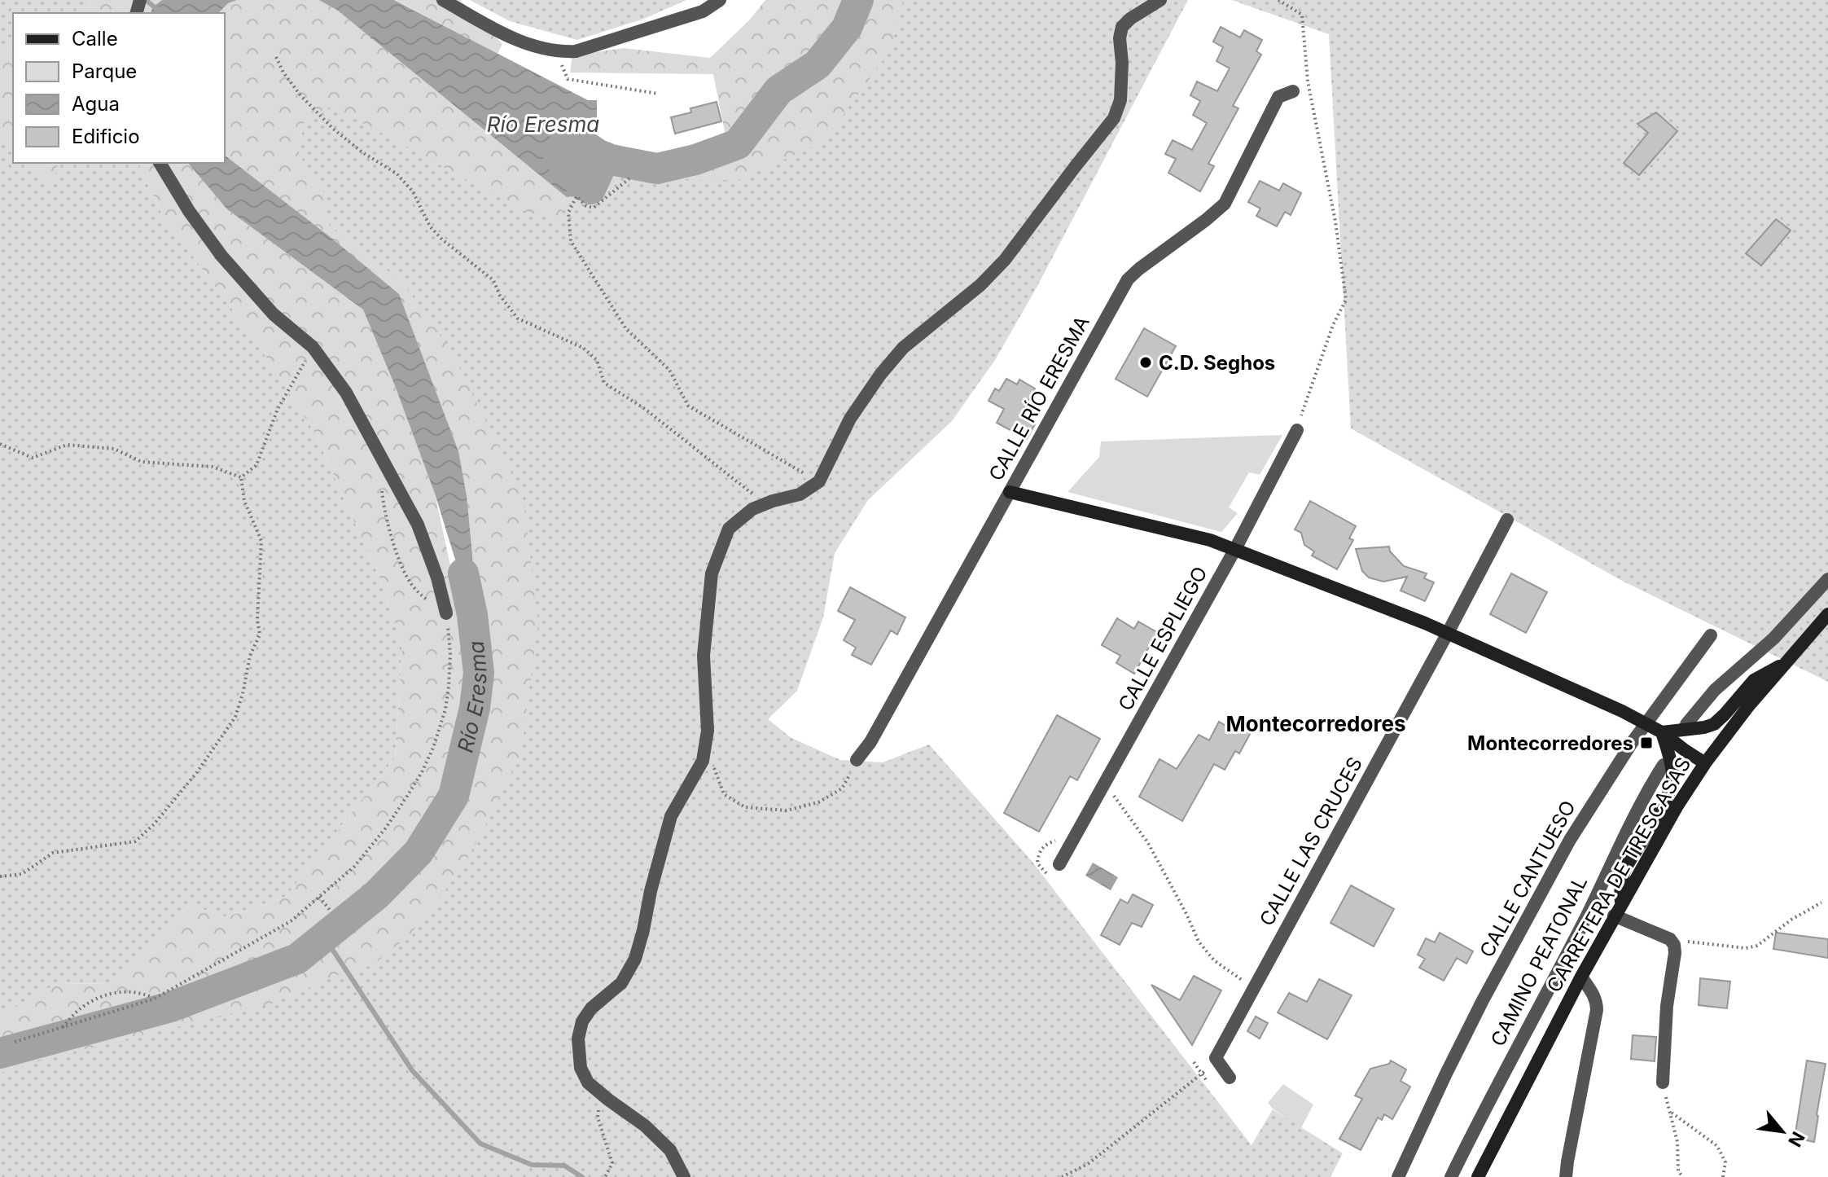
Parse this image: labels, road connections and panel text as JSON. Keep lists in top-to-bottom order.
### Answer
{
  "streets": {
    "street": [
      "CALLE RÍO ERESMA",
      "CALLE ESPLIEGO",
      "CALLE LAS CRUCES",
      "CARRETERA DE TRESCASAS",
      "CALLE CANTUESO",
      "CAMINO PEATONAL"
    ]
  },
  "districts": ["Montecorredores"],
  "water": ["Río Eresma"],
  "places": {
    "other": ["C.D. Seghos"],
    "transit": ["Montecorredores"]
  },
  "legend": [
    "Calle",
    "Parque",
    "Agua",
    "Edificio"
  ],
  "north": "bottom right"
}
